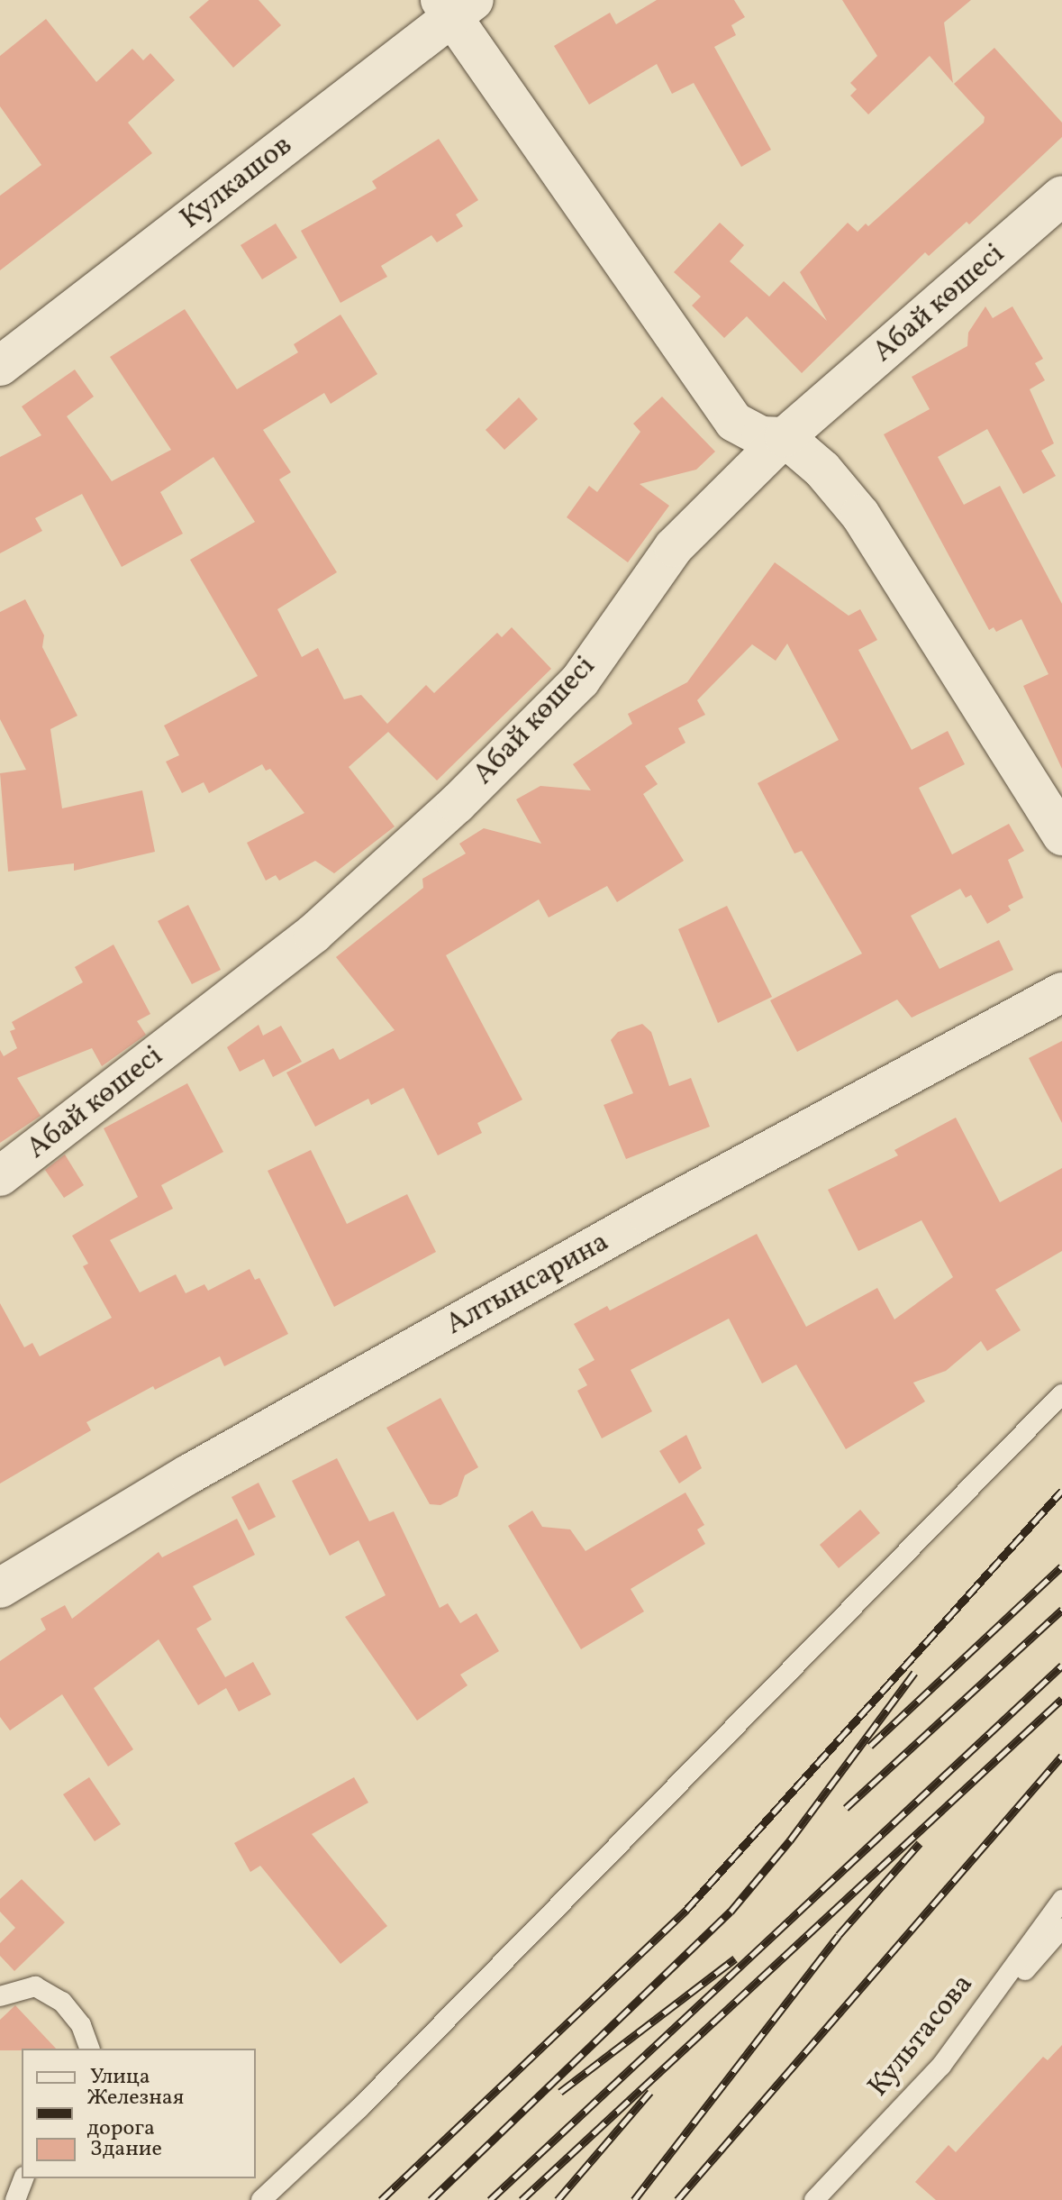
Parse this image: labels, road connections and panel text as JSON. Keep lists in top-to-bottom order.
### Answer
{
  "streets": {
    "street": ["Кулкашов", "Абай көшесі", "Алтынсарина"],
    "lane": ["Культасова"]
  },
  "legend": ["Улица", "Железная дорога", "Здание"]
}
